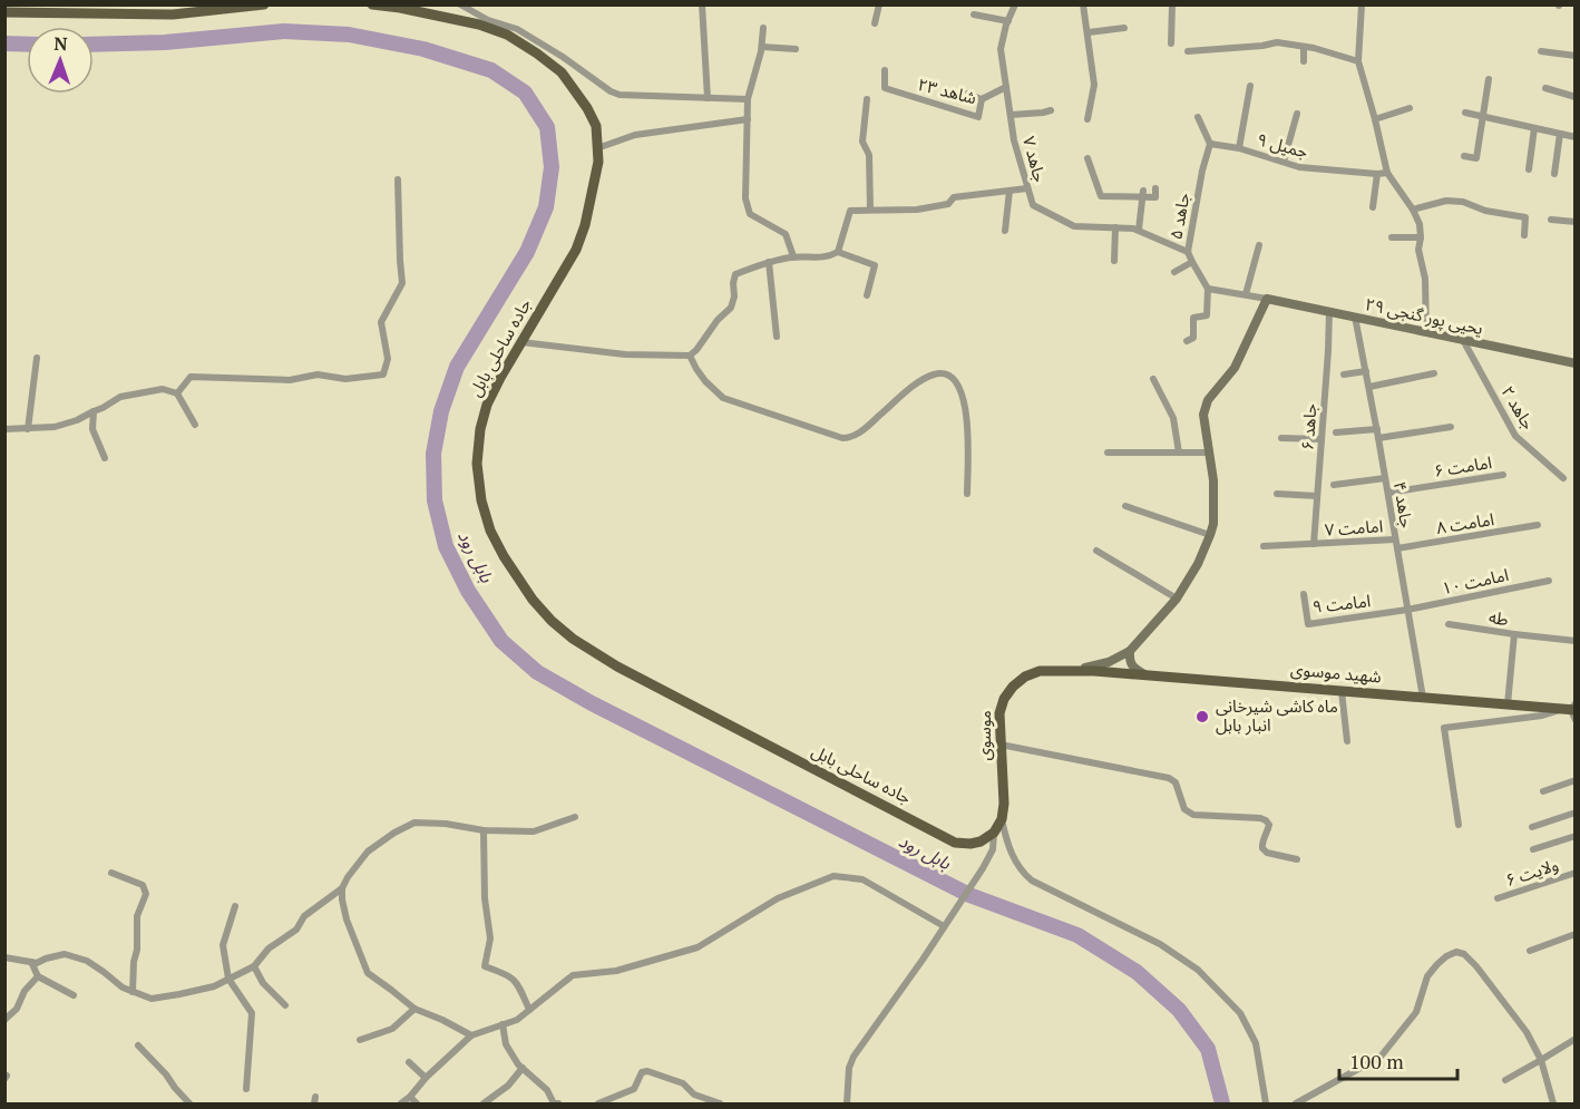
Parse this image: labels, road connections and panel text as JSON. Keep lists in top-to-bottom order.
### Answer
{
  "streets": {
    "main road": [
      "یحیی پور گنجی ۲۹",
      "جاده ساحلی بابل",
      "شهید موسوی",
      "موسوی"
    ],
    "street": [
      "شاهد ۲۳",
      "جمیل ۹",
      "جاهد ۷",
      "جاهد ۵",
      "جاهد ۲",
      "جاهد ۶",
      "امامت ۶",
      "جاهد ۴",
      "امامت ۸",
      "امامت ۷",
      "امامت ۱۰",
      "امامت ۹",
      "طه",
      "ولایت ۶"
    ]
  },
  "crossings": [
    ["شاهد ۲۳", "جاهد ۷"],
    ["جمیل ۹", "جاهد ۵"],
    ["جاهد ۷", "جاهد ۵"],
    ["یحیی پور گنجی ۲۹", "جاهد ۲"],
    ["یحیی پور گنجی ۲۹", "جاهد ۶"],
    ["یحیی پور گنجی ۲۹", "جاهد ۴"],
    ["جاده ساحلی بابل", "موسوی"],
    ["جاهد ۶", "امامت ۷"],
    ["امامت ۶", "جاهد ۴"],
    ["جاهد ۴", "امامت ۸"],
    ["جاهد ۴", "امامت ۷"],
    ["جاهد ۴", "امامت ۱۰"],
    ["جاهد ۴", "امامت ۹"],
    ["جاهد ۴", "شهید موسوی"],
    ["امامت ۱۰", "امامت ۹"],
    ["طه", "شهید موسوی"],
    ["شهید موسوی", "موسوی"]
  ],
  "water": ["بابل رود"],
  "places": ["ماه کاشی شیرخانی انبار بابل"],
  "scale_bar": "100 m",
  "north": "top"
}
